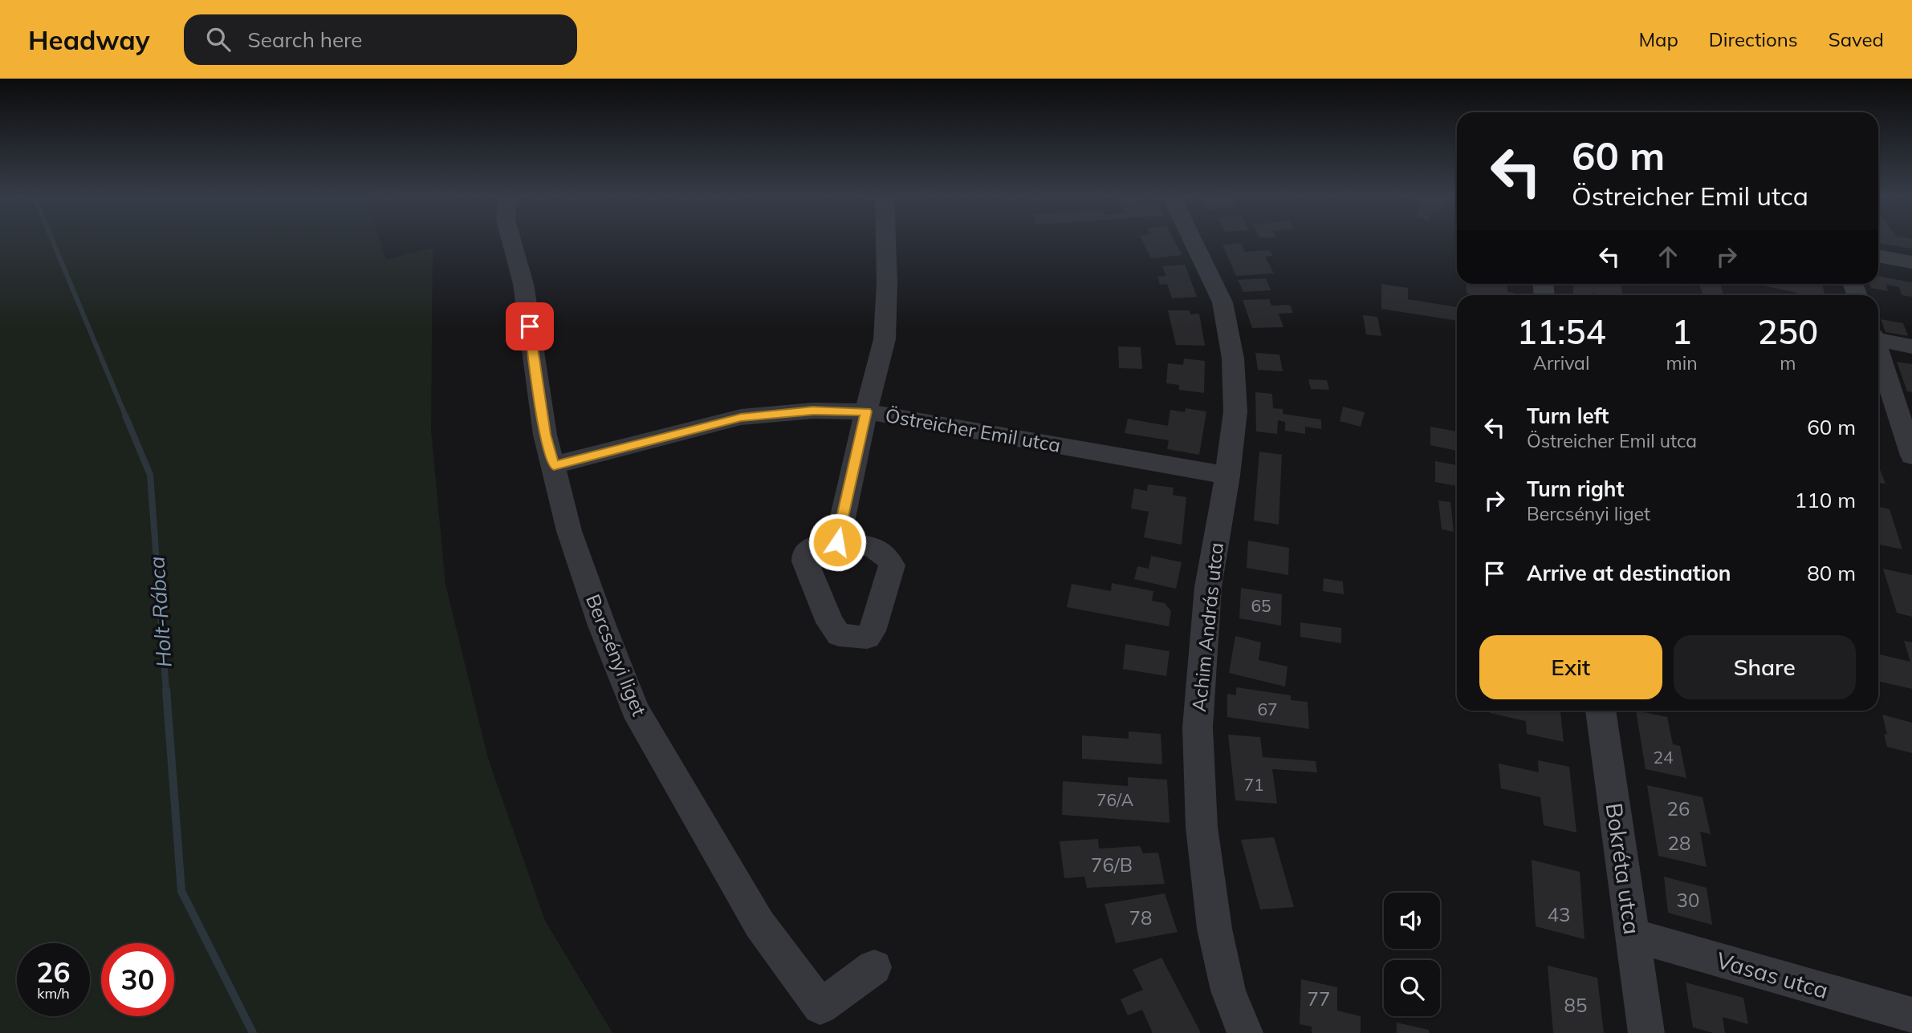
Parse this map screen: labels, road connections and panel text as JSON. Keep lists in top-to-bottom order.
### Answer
{
  "streets": {
    "street": [
      "Östreicher Emil utca",
      "Achim András utca",
      "Bercsényi liget",
      "Bokréta utca",
      "Vasas utca"
    ]
  },
  "crossings": [
    ["Östreicher Emil utca", "Achim András utca"],
    ["Östreicher Emil utca", "Bercsényi liget"],
    ["Bokréta utca", "Vasas utca"]
  ],
  "water": ["Holt-Rábca"],
  "house_numbers": [
    "65",
    "67",
    "24",
    "71",
    "76/A",
    "26",
    "28",
    "76/B",
    "30",
    "43",
    "78",
    "77",
    "85"
  ],
  "page": {
    "header": "Headway",
    "search": "Search here",
    "nav": ["Map", "Directions", "Saved"],
    "turn": ["60 m", "Östreicher Emil utca"],
    "eta": [
      "11:54",
      "Arrival",
      "1",
      "min",
      "250",
      "m"
    ],
    "list": [
      {
        "name": "Turn left",
        "note": "Östreicher Emil utca",
        "value": "60 m"
      },
      {
        "name": "Turn right",
        "note": "Bercsényi liget",
        "value": "110 m"
      },
      {
        "name": "Arrive at destination",
        "value": "80 m"
      }
    ],
    "buttons": ["Exit", "Share"],
    "speed": "26 km/h",
    "limit": "30"
  }
}
